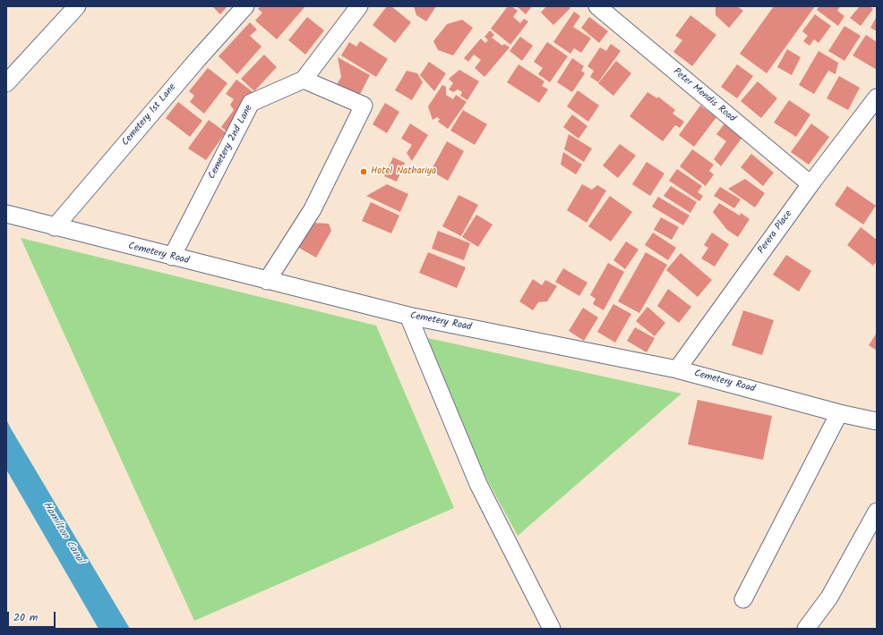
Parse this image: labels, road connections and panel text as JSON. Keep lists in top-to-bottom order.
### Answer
{
  "streets": {
    "street": [
      "Peter Mendis Road",
      "Cemetery 1st Lane",
      "Cemetery 2nd Lane",
      "Perera Place",
      "Cemetery Road"
    ]
  },
  "crossings": [
    ["Peter Mendis Road", "Perera Place"],
    ["Cemetery 1st Lane", "Cemetery Road"],
    ["Cemetery 2nd Lane", "Cemetery Road"],
    ["Perera Place", "Cemetery Road"]
  ],
  "water": ["Hamilton Canal"],
  "places": ["Hotel Nathariya"],
  "scale_bar": "20 m"
}
